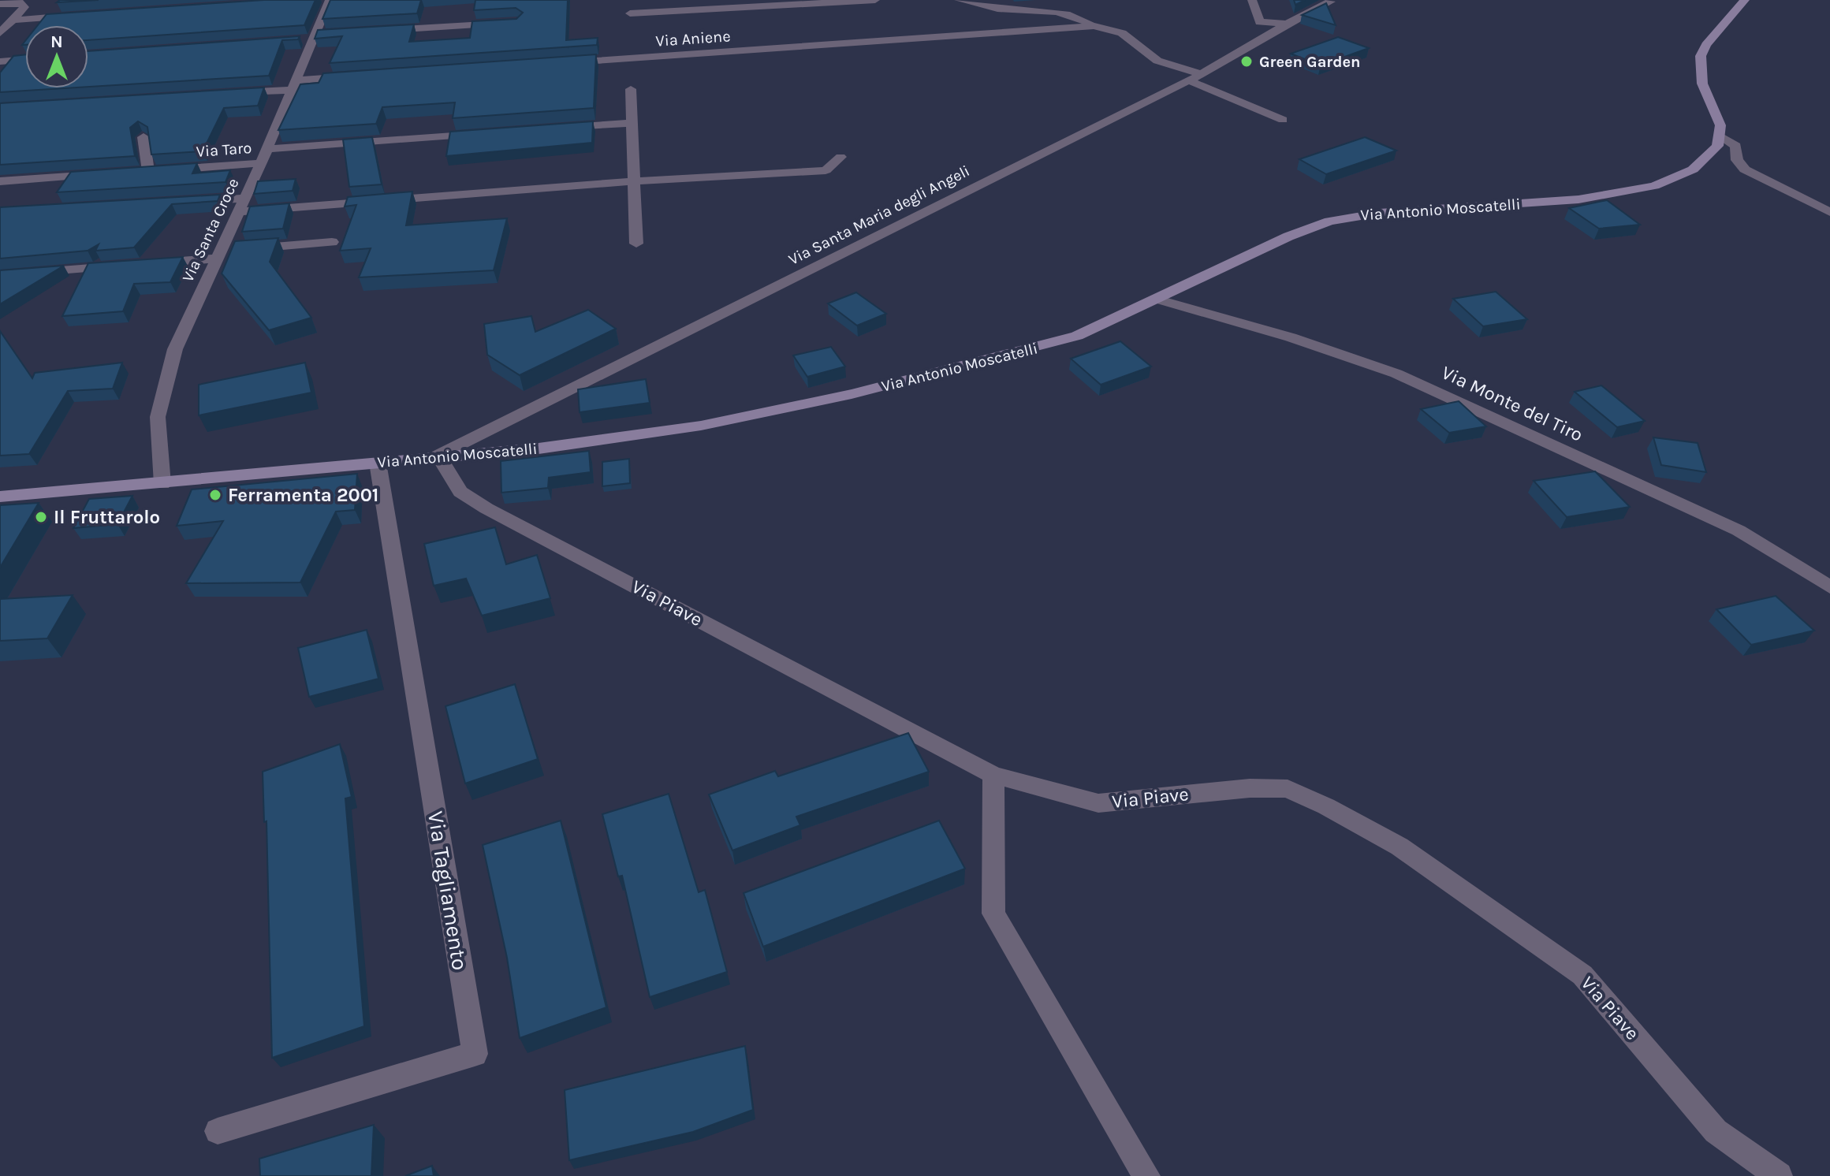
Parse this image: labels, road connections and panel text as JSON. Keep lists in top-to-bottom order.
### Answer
{
  "streets": {
    "street": [
      "Via Aniene",
      "Via Taro",
      "Via Antonio Moscatelli",
      "Via Santa Maria degli Angeli",
      "Via Santa Croce",
      "Via Monte del Tiro",
      "Via Piave",
      "Via Tagliamento"
    ]
  },
  "crossings": [
    ["Via Aniene", "Via Santa Maria degli Angeli"],
    ["Via Taro", "Via Santa Croce"],
    ["Via Antonio Moscatelli", "Via Santa Maria degli Angeli"],
    ["Via Antonio Moscatelli", "Via Santa Croce"],
    ["Via Antonio Moscatelli", "Via Monte del Tiro"],
    ["Via Antonio Moscatelli", "Via Piave"],
    ["Via Antonio Moscatelli", "Via Tagliamento"],
    ["Via Santa Maria degli Angeli", "Via Piave"]
  ],
  "places": ["Green Garden", "Ferramenta 2001", "Il Fruttarolo"],
  "north": "top"
}
